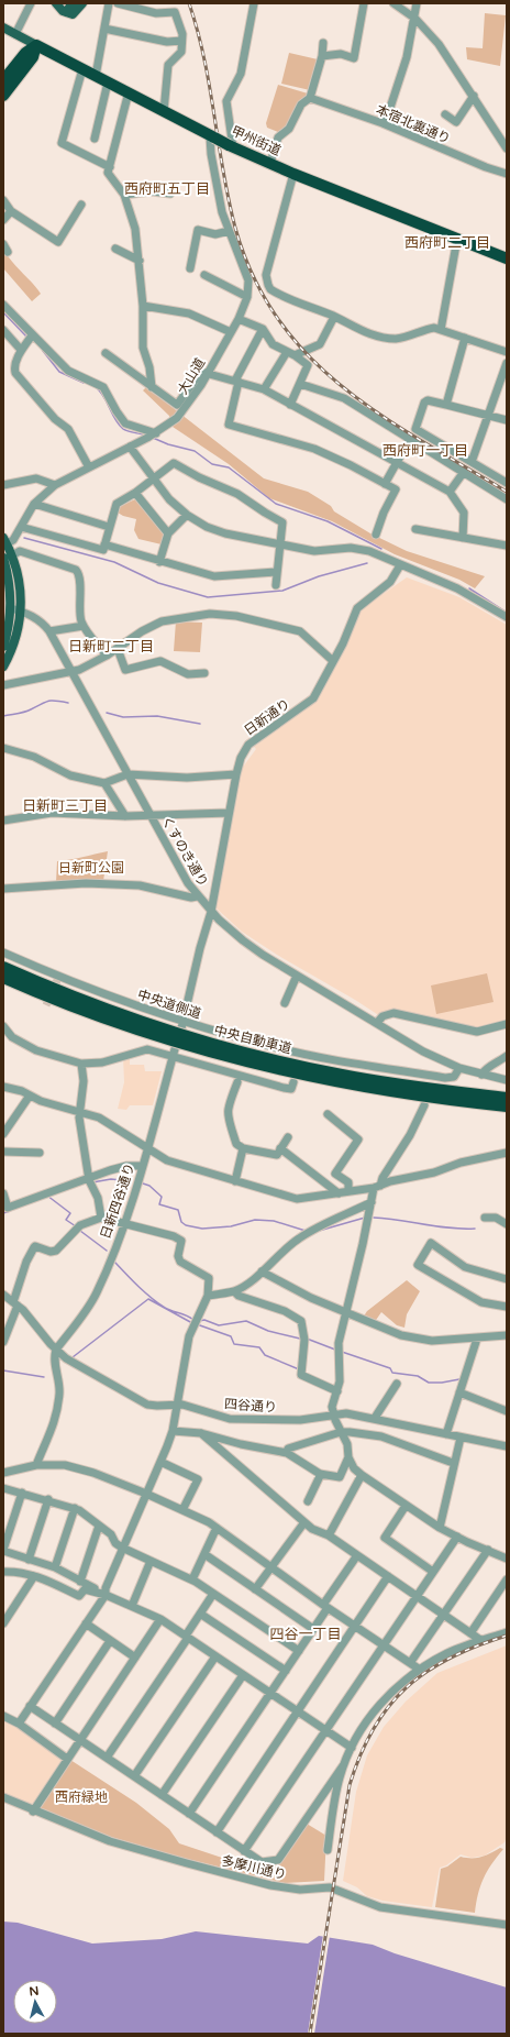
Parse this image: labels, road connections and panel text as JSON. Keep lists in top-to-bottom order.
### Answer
{
  "streets": {
    "highway": ["甲州街道", "中央自動車道"],
    "street": [
      "本宿北裏通り",
      "大山道",
      "日新通り",
      "くすのき通り",
      "中央道側道",
      "日新四谷通り",
      "四谷通り",
      "多摩川通り"
    ]
  },
  "crossings": [
    ["甲州街道", "大山道"],
    ["くすのき通り", "中央道側道"],
    ["日新四谷通り", "四谷通り"]
  ],
  "districts": [
    "西府町五丁目",
    "西府町二丁目",
    "西府町一丁目",
    "日新町二丁目",
    "日新町三丁目",
    "四谷一丁目"
  ],
  "parks": ["日新町公園", "西府緑地"],
  "north": "top"
}
